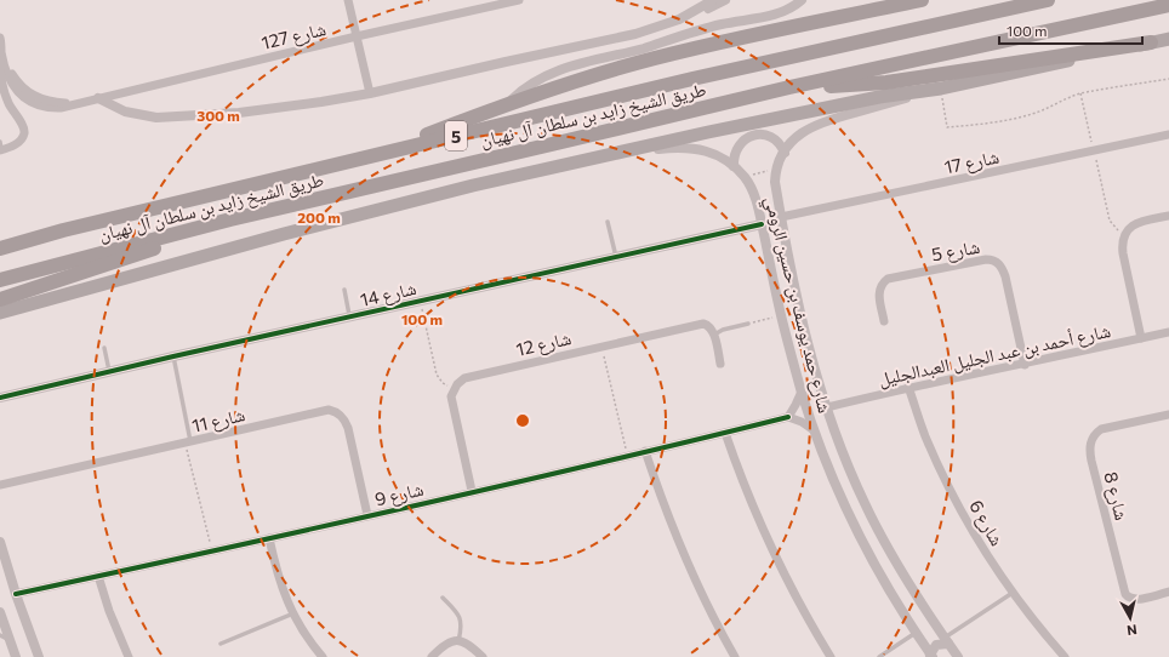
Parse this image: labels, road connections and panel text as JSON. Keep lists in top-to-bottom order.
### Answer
{
  "streets": {
    "highway": ["طريق الشيخ زايد بن سلطان آل نهيان", "5"],
    "street": [
      "شارع 127",
      "شارع 17",
      "شارع 5",
      "شارع 14",
      "شارع حمد يوسف بن حسين الرومي",
      "شارع 12",
      "شارع أحمد بن عبد الجليل العبدالجليل",
      "شارع 11",
      "شارع 9",
      "شارع 8",
      "شارع 6"
    ]
  },
  "crossings": [
    ["طريق الشيخ زايد بن سلطان آل نهيان", "5"],
    ["شارع 17", "شارع حمد يوسف بن حسين الرومي"],
    ["شارع 5", "شارع أحمد بن عبد الجليل العبدالجليل"],
    ["شارع 14", "شارع حمد يوسف بن حسين الرومي"],
    ["شارع حمد يوسف بن حسين الرومي", "شارع أحمد بن عبد الجليل العبدالجليل"],
    ["شارع أحمد بن عبد الجليل العبدالجليل", "شارع 6"],
    ["شارع 11", "شارع 9"]
  ],
  "scale_bar": "100 m",
  "north": "bottom",
  "rings": ["300 m", "200 m", "100 m"]
}
